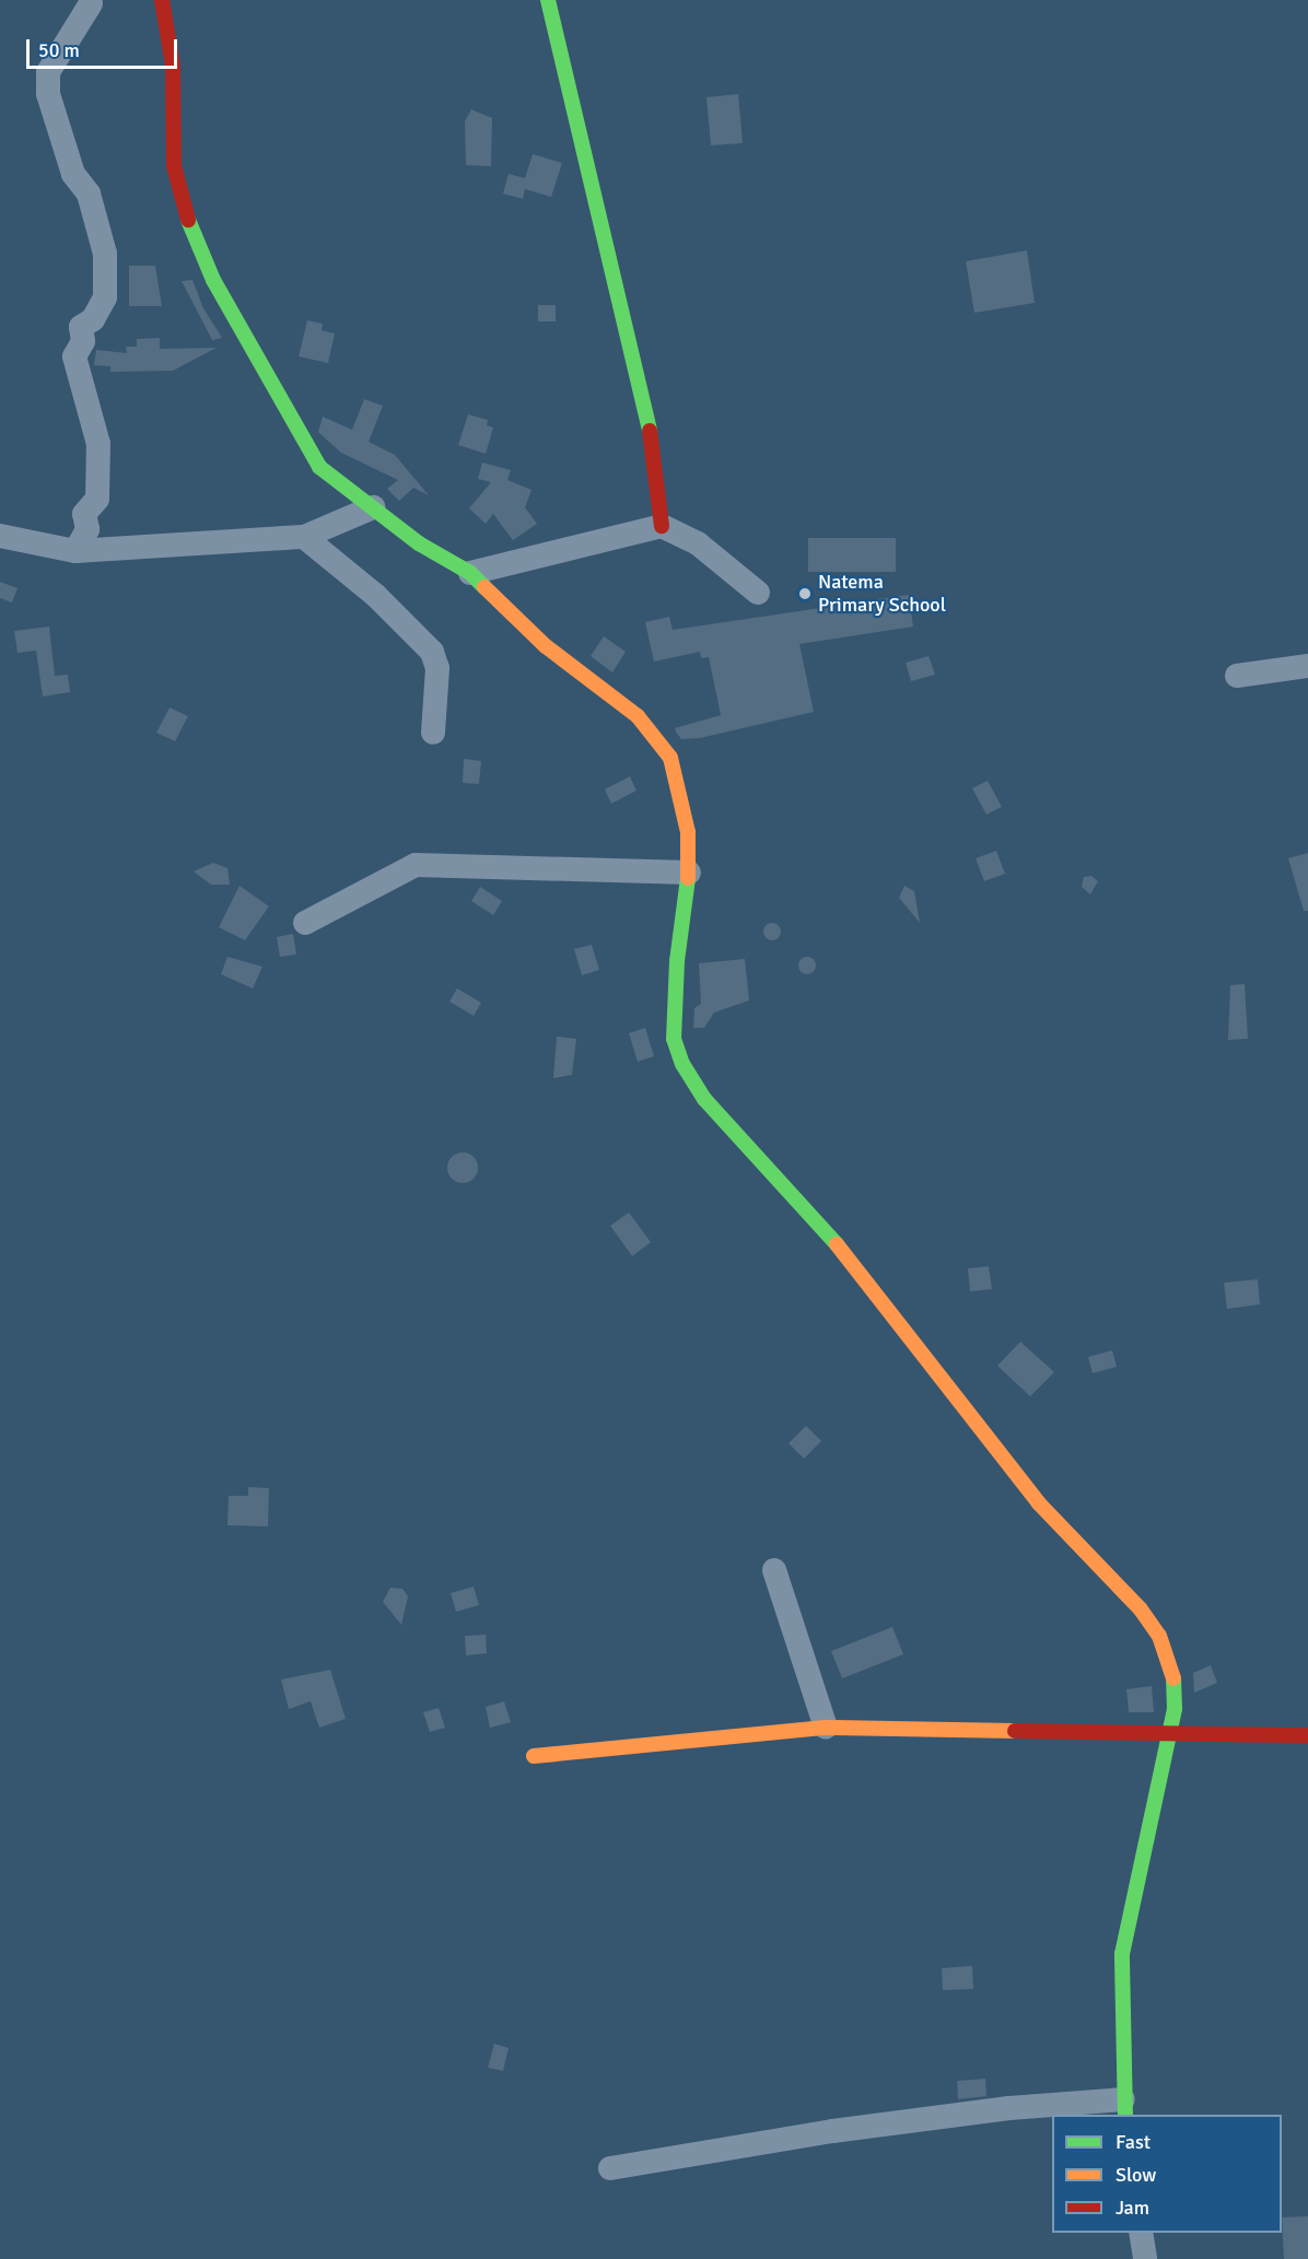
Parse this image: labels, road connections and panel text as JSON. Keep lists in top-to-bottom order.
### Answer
{
  "places": ["Natema Primary School"],
  "legend": ["Fast", "Slow", "Jam"],
  "scale_bar": "50 m"
}
